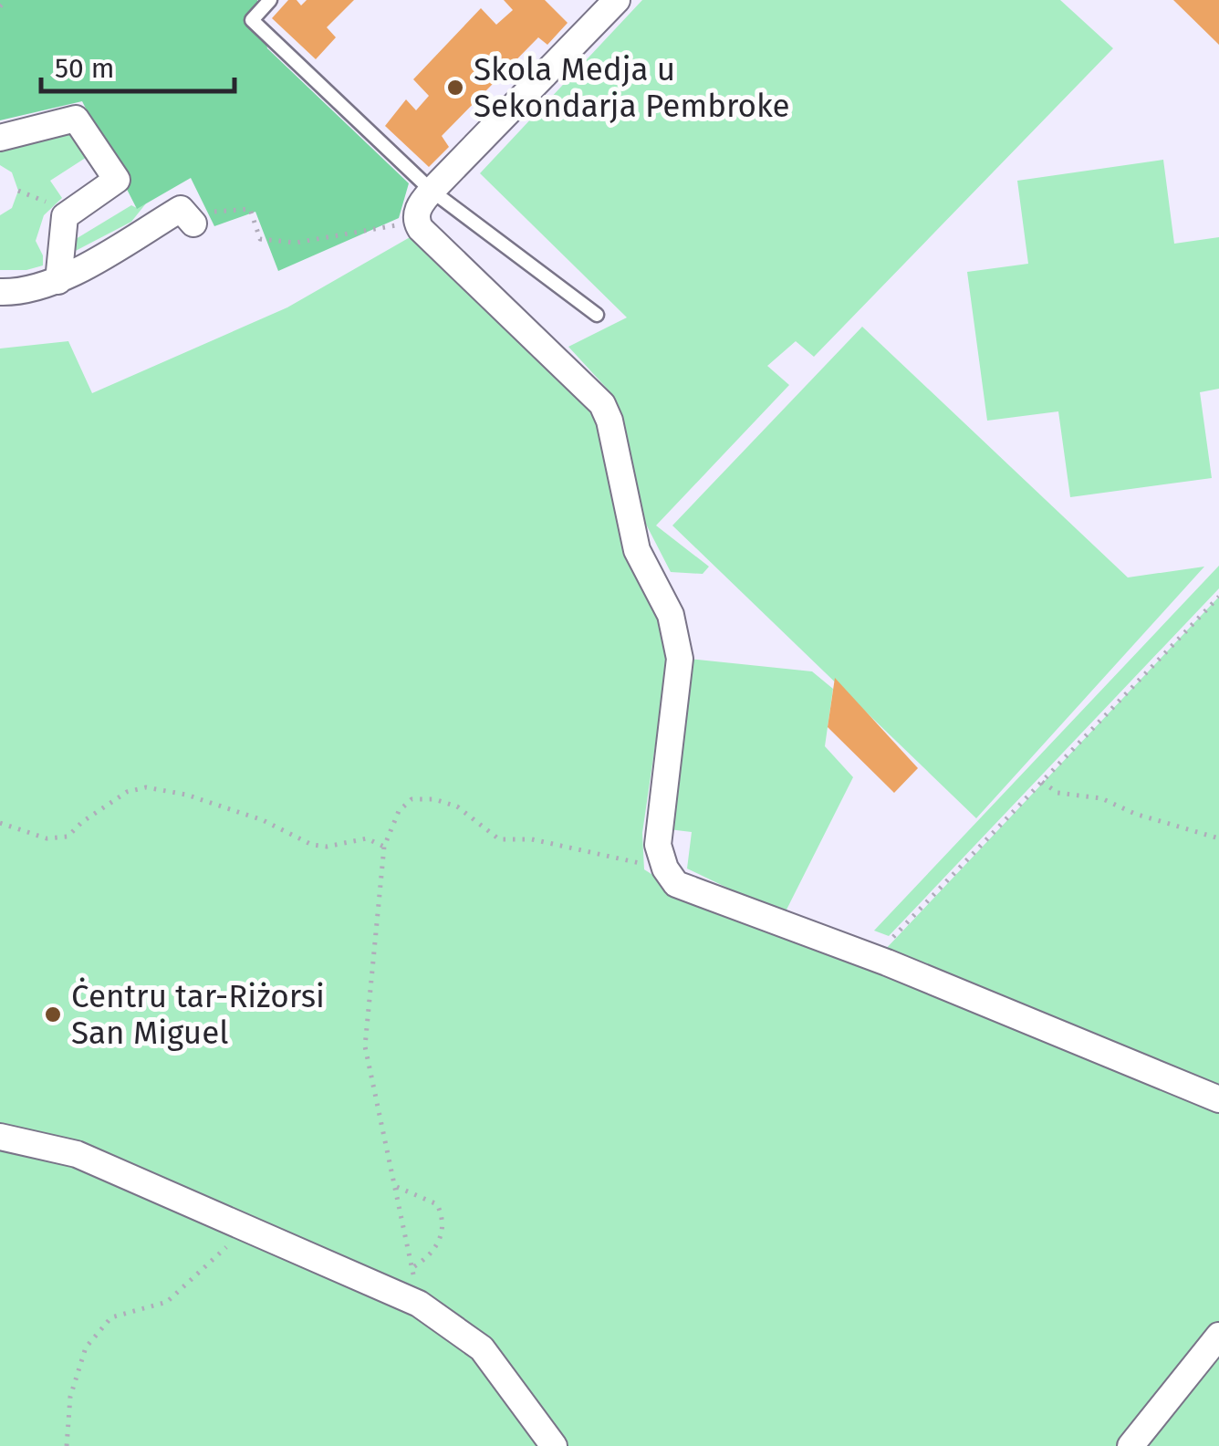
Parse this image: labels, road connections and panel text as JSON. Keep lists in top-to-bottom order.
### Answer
{
  "places": ["Skola Medja u Sekondarja Pembroke", "Ċentru tar-Riżorsi San Miguel"],
  "scale_bar": "50 m"
}
